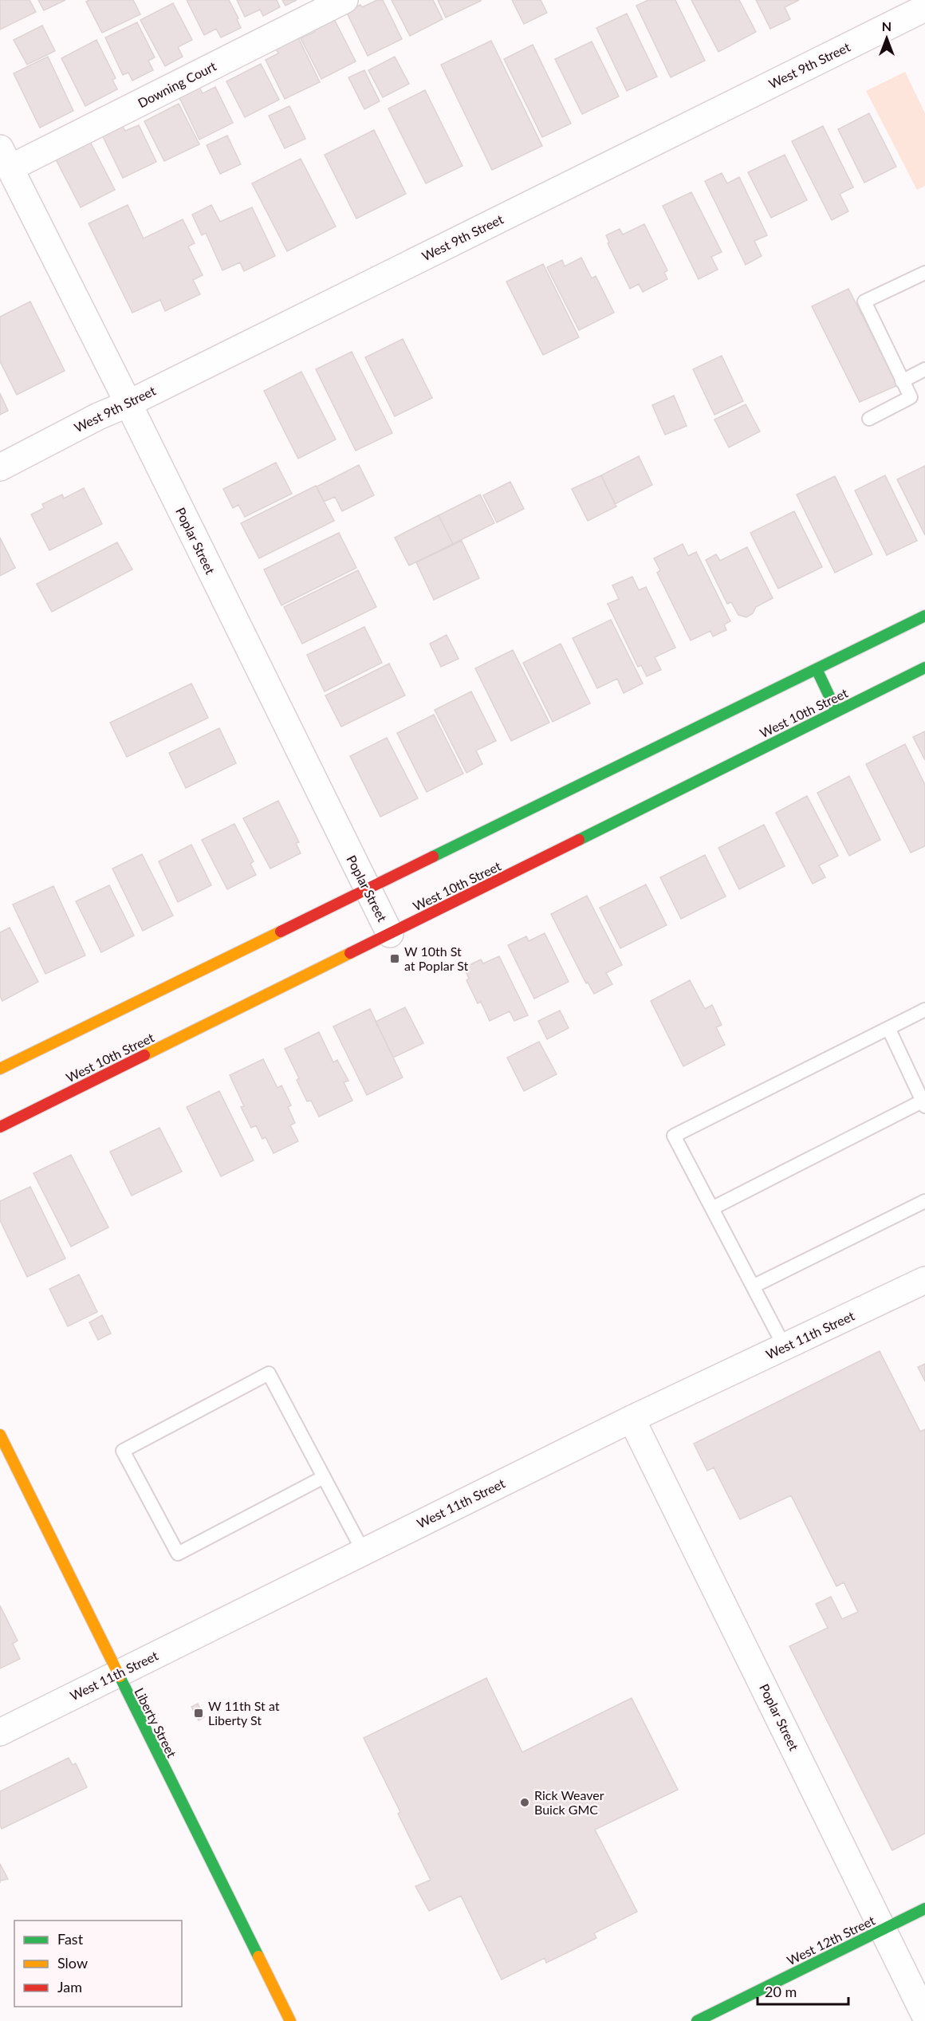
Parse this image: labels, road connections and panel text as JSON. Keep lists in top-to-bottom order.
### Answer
{
  "streets": {
    "street": [
      "West 9th Street",
      "Downing Court",
      "Poplar Street",
      "West 10th Street",
      "West 11th Street",
      "Liberty Street",
      "West 12th Street"
    ]
  },
  "crossings": [
    ["West 9th Street", "Poplar Street"],
    ["Downing Court", "Poplar Street"],
    ["Poplar Street", "West 10th Street"],
    ["Poplar Street", "West 11th Street"],
    ["Poplar Street", "West 12th Street"],
    ["West 11th Street", "Liberty Street"]
  ],
  "places": {
    "transit": ["W 10th St at Poplar St", "W 11th St at Liberty St"],
    "other": ["Rick Weaver Buick GMC"]
  },
  "legend": ["Fast", "Slow", "Jam"],
  "scale_bar": "20 m",
  "north": "top"
}
